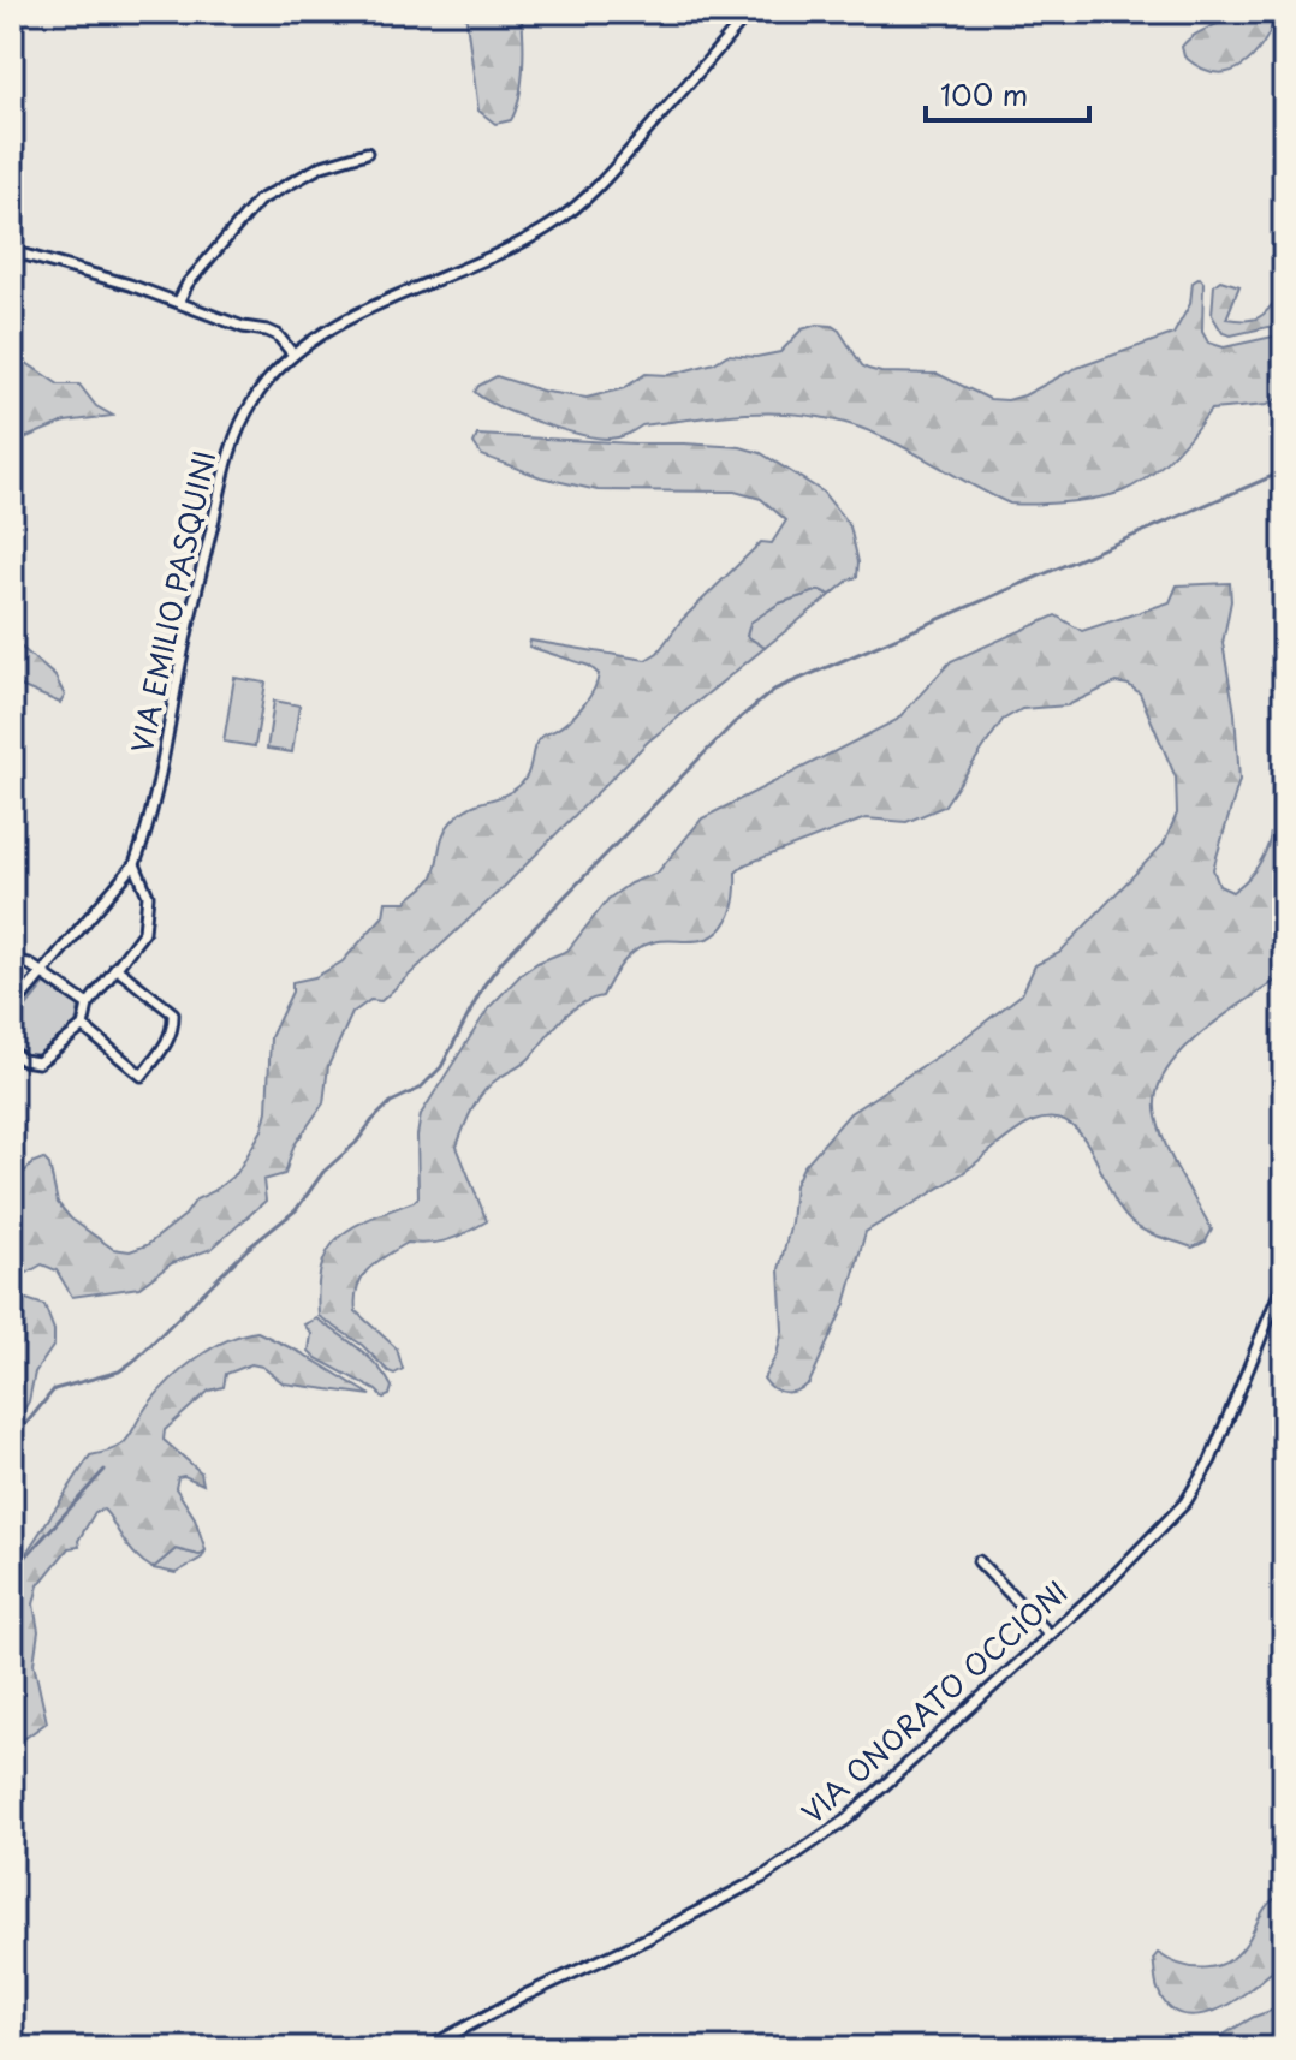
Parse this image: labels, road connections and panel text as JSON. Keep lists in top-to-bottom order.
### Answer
{
  "streets": {
    "street": ["VIA EMILIO PASQUINI", "VIA ONORATO OCCIONI"]
  },
  "scale_bar": "100 m"
}
